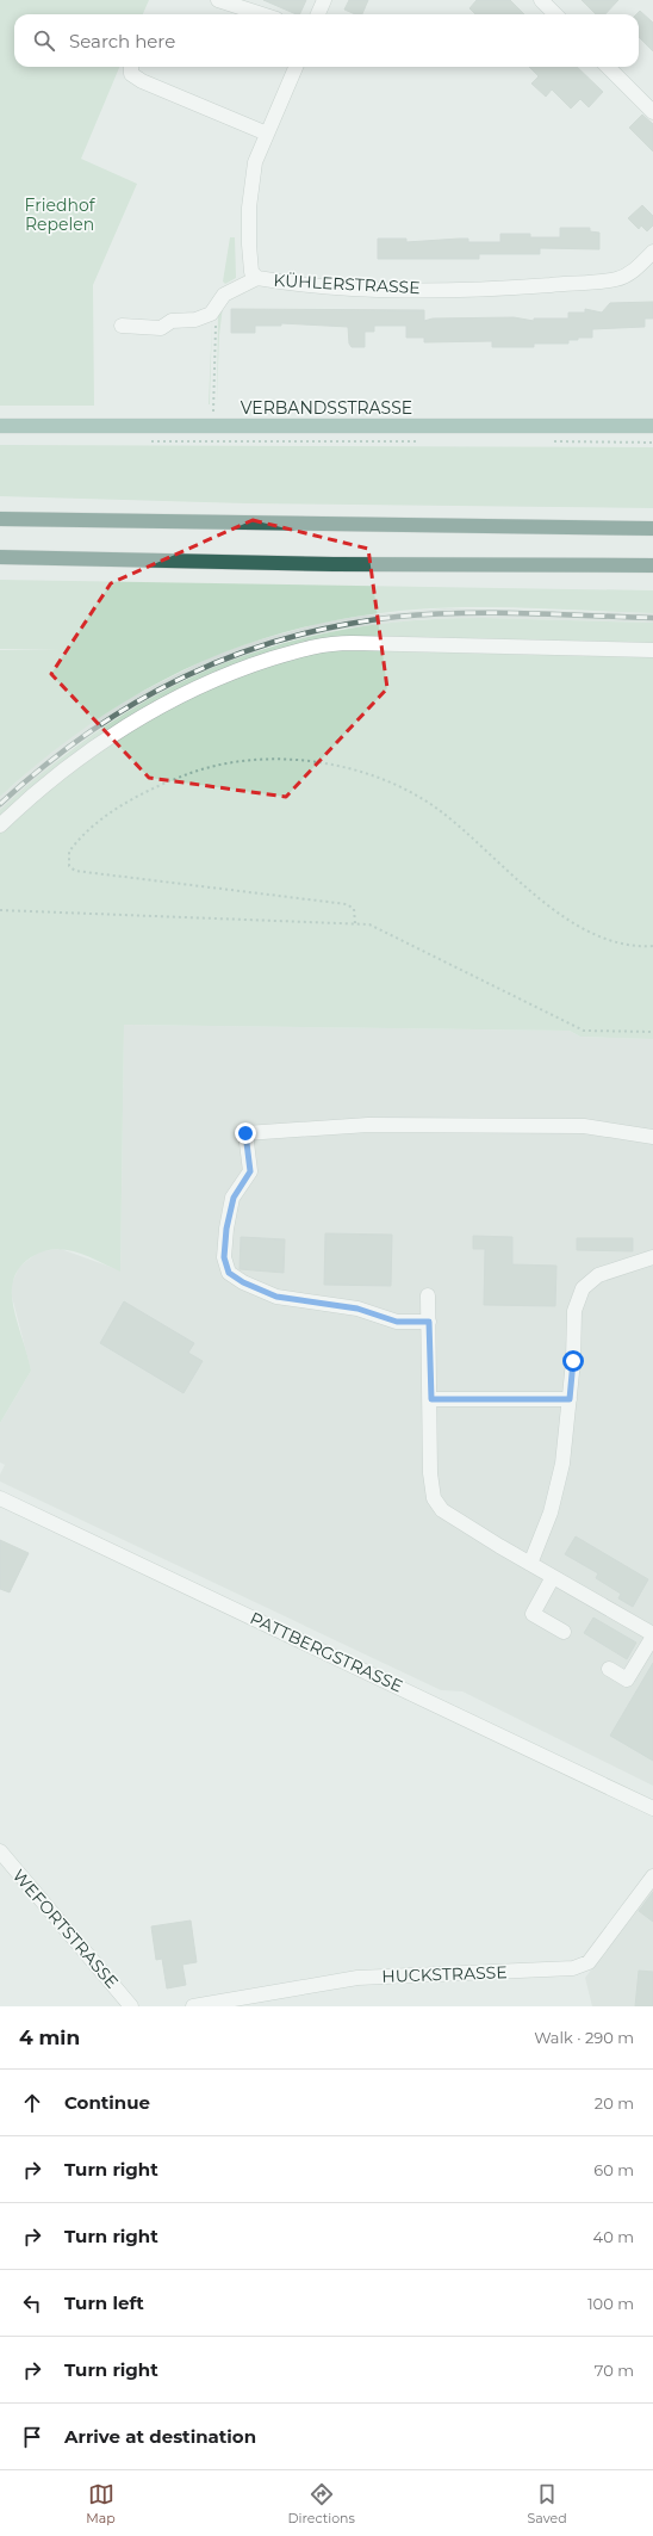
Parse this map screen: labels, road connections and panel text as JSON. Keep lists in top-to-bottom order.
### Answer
{
  "streets": {
    "main road": ["VERBANDSSTRASSE"],
    "street": [
      "KÜHLERSTRASSE",
      "PATTBERGSTRASSE",
      "WEFORTSTRASSE",
      "HUCKSTRASSE"
    ]
  },
  "parks": ["Friedhof Repelen"],
  "page": {
    "search": "Search here",
    "heading": ["4 min", "Walk · 290 m"],
    "list": [
      ["Continue", "20 m"],
      ["Turn right", "60 m"],
      ["Turn right", "40 m"],
      ["Turn left", "100 m"],
      ["Turn right", "70 m"],
      "Arrive at destination"
    ],
    "nav": ["Map", "Directions", "Saved"]
  }
}
